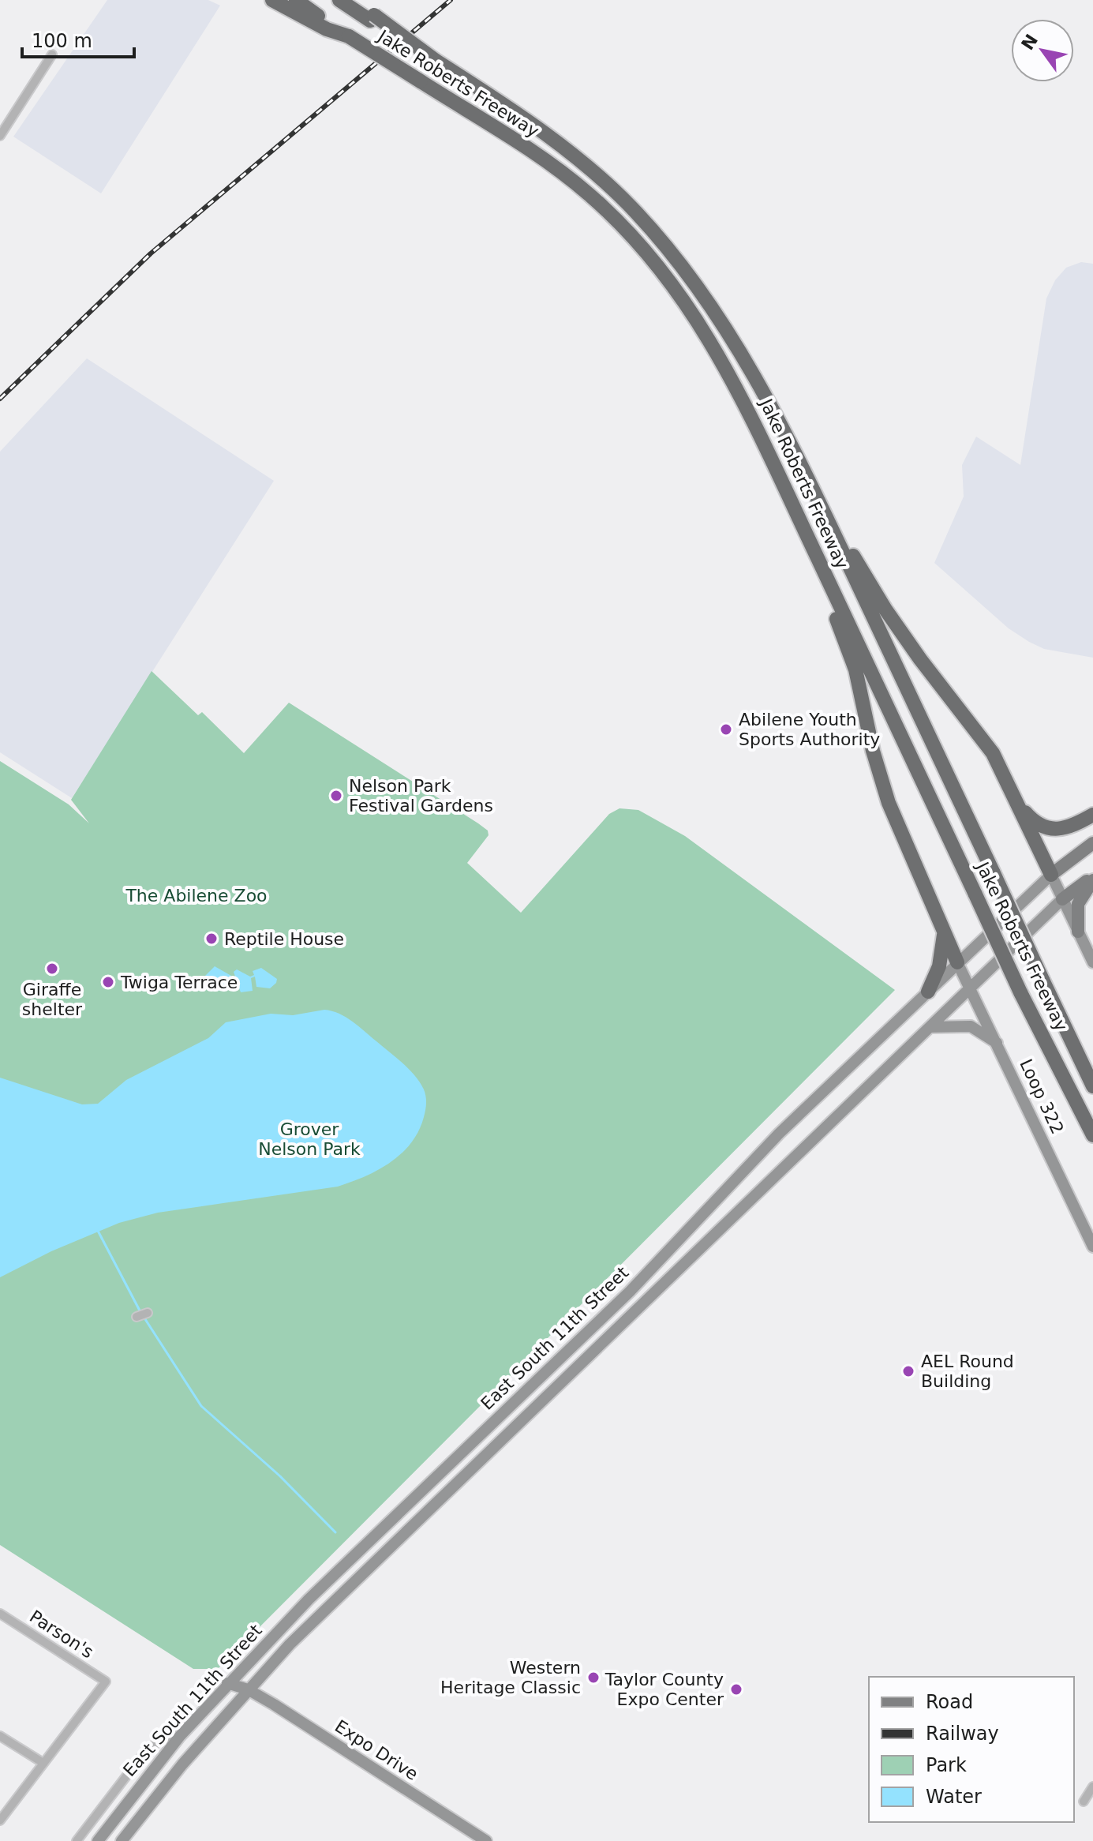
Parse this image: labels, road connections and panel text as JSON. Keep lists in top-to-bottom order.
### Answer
{
  "streets": {
    "highway": ["Jake Roberts Freeway"],
    "main road": ["Loop 322", "East South 11th Street", "Expo Drive"],
    "street": ["Parson's"]
  },
  "crossings": [
    ["Loop 322", "East South 11th Street"],
    ["East South 11th Street", "Expo Drive"]
  ],
  "parks": ["The Abilene Zoo", "Grover Nelson Park"],
  "places": [
    "Abilene Youth Sports Authority",
    "Nelson Park Festival Gardens",
    "Reptile House",
    "Giraffe shelter",
    "Twiga Terrace",
    "AEL Round Building",
    "Western Heritage Classic",
    "Taylor County Expo Center"
  ],
  "legend": [
    "Road",
    "Railway",
    "Park",
    "Water"
  ],
  "scale_bar": "100 m",
  "north": "top left"
}
